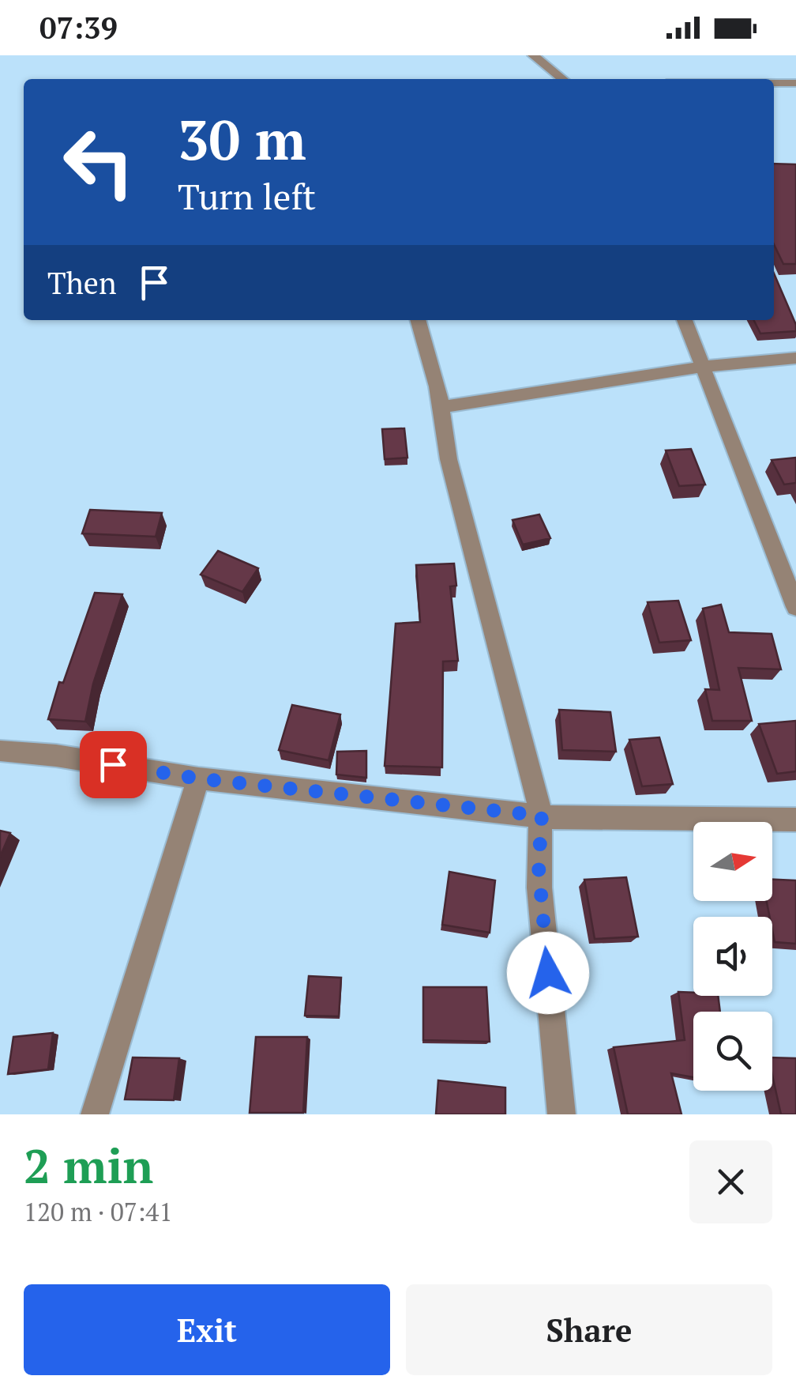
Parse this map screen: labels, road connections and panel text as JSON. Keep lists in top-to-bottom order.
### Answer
{
  "north": "right",
  "page": {
    "status": "07:39",
    "turn": ["30 m", "Turn left"],
    "then": "Then",
    "heading": ["2 min", "120 m · 07:41"],
    "buttons": ["Exit", "Share"]
  }
}
